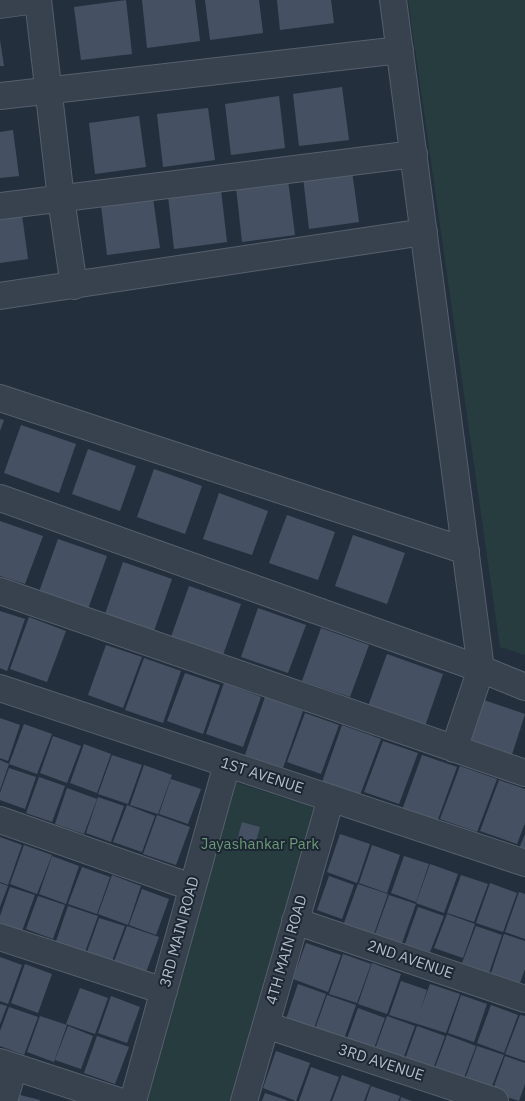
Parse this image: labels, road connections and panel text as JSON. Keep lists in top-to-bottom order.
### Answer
{
  "streets": {
    "street": [
      "1ST AVENUE",
      "3RD MAIN ROAD",
      "4TH MAIN ROAD",
      "2ND AVENUE",
      "3RD AVENUE"
    ]
  },
  "crossings": [
    ["1ST AVENUE", "3RD MAIN ROAD"],
    ["1ST AVENUE", "4TH MAIN ROAD"],
    ["4TH MAIN ROAD", "2ND AVENUE"],
    ["4TH MAIN ROAD", "3RD AVENUE"]
  ],
  "parks": ["Jayashankar Park"]
}
